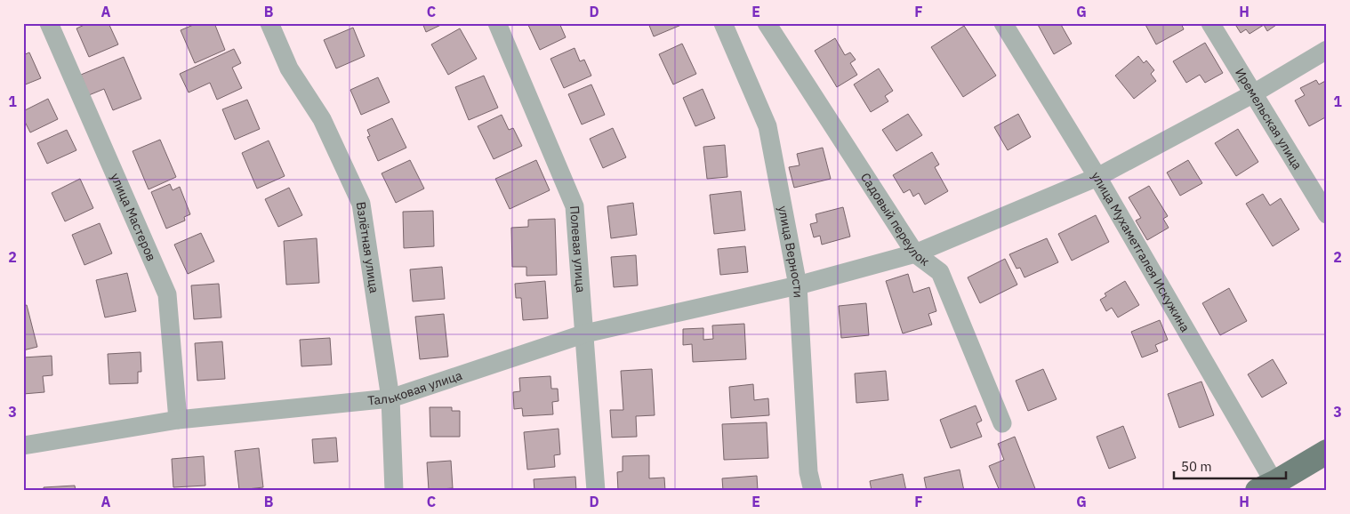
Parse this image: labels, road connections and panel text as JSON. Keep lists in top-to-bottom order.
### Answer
{
  "streets": {
    "street": [
      "Иремельская улица",
      "улица Мастеров",
      "Садовый переулок",
      "Взлётная улица",
      "Полевая улица",
      "улица Верности",
      "улица Мухаметгалея Искужина",
      "Тальковая улица"
    ]
  },
  "crossings": [
    ["Иремельская улица", "Тальковая улица"],
    ["улица Мастеров", "Тальковая улица"],
    ["Садовый переулок", "Тальковая улица"],
    ["Взлётная улица", "Тальковая улица"],
    ["Полевая улица", "Тальковая улица"],
    ["улица Верности", "Тальковая улица"],
    ["улица Мухаметгалея Искужина", "Тальковая улица"]
  ],
  "scale_bar": "50 m",
  "grid": {
    "columns": [
      "A",
      "B",
      "C",
      "D",
      "E",
      "F",
      "G",
      "H"
    ],
    "rows": ["1", "2", "3"]
  }
}
